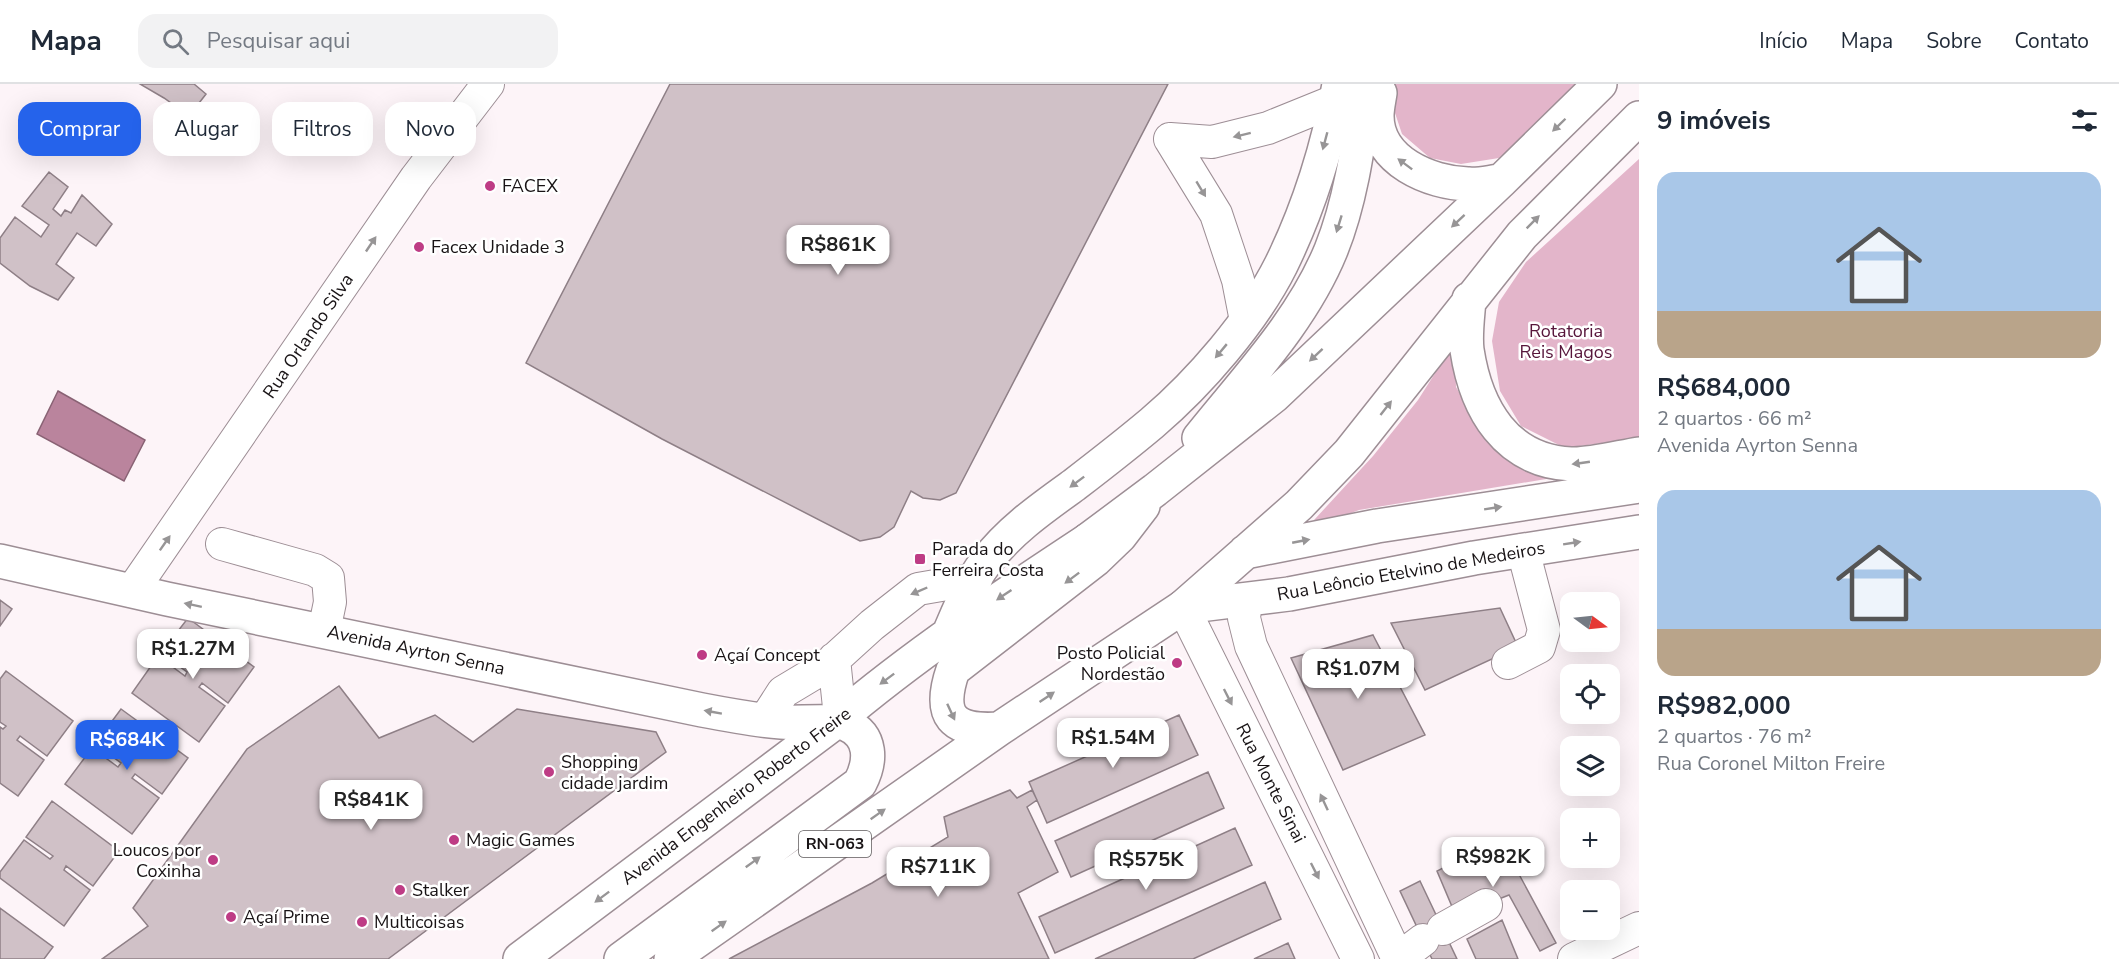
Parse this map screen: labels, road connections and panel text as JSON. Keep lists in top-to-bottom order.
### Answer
{
  "streets": {
    "main road": [
      "Rua Leôncio Etelvino de Medeiros",
      "Avenida Ayrton Senna",
      "Avenida Engenheiro Roberto Freire",
      "RN-063"
    ],
    "street": ["Rua Orlando Silva", "Rua Monte Sinai"]
  },
  "crossings": [
    ["Rua Orlando Silva", "Avenida Ayrton Senna"],
    ["Rua Leôncio Etelvino de Medeiros", "Rua Monte Sinai"],
    ["Rua Leôncio Etelvino de Medeiros", "RN-063"],
    ["Avenida Ayrton Senna", "Avenida Engenheiro Roberto Freire"],
    ["Rua Monte Sinai", "RN-063"]
  ],
  "one_way": ["Rua Orlando Silva", "Avenida Ayrton Senna"],
  "parks": ["Rotatoria Reis Magos"],
  "places": {
    "other": [
      "FACEX",
      "Facex Unidade 3",
      "Açaí Concept",
      "Posto Policial Nordestão",
      "Shopping cidade jardim",
      "Magic Games",
      "Loucos por Coxinha",
      "Stalker",
      "Açaí Prime",
      "Multicoisas"
    ],
    "transit": ["Parada do Ferreira Costa"]
  },
  "north": "right",
  "page": {
    "header": "Mapa",
    "search": "Pesquisar aqui",
    "nav": [
      "Início",
      "Mapa",
      "Sobre",
      "Contato"
    ],
    "heading": "9 imóveis",
    "chip": [
      "Comprar",
      "Alugar",
      "Filtros",
      "Novo"
    ],
    "list": [
      {
        "name": "R$684,000",
        "note": "2 quartos · 66 m² · Avenida Ayrton Senna"
      },
      {
        "name": "R$982,000",
        "note": "2 quartos · 76 m² · Rua Coronel Milton Freire"
      }
    ],
    "price": [
      "R$861K",
      "R$1.27M",
      "R$1.07M",
      "R$1.54M",
      "R$684K",
      "R$841K",
      "R$982K",
      "R$575K",
      "R$711K"
    ],
    "map_buttons": ["+", "−"]
  }
}
